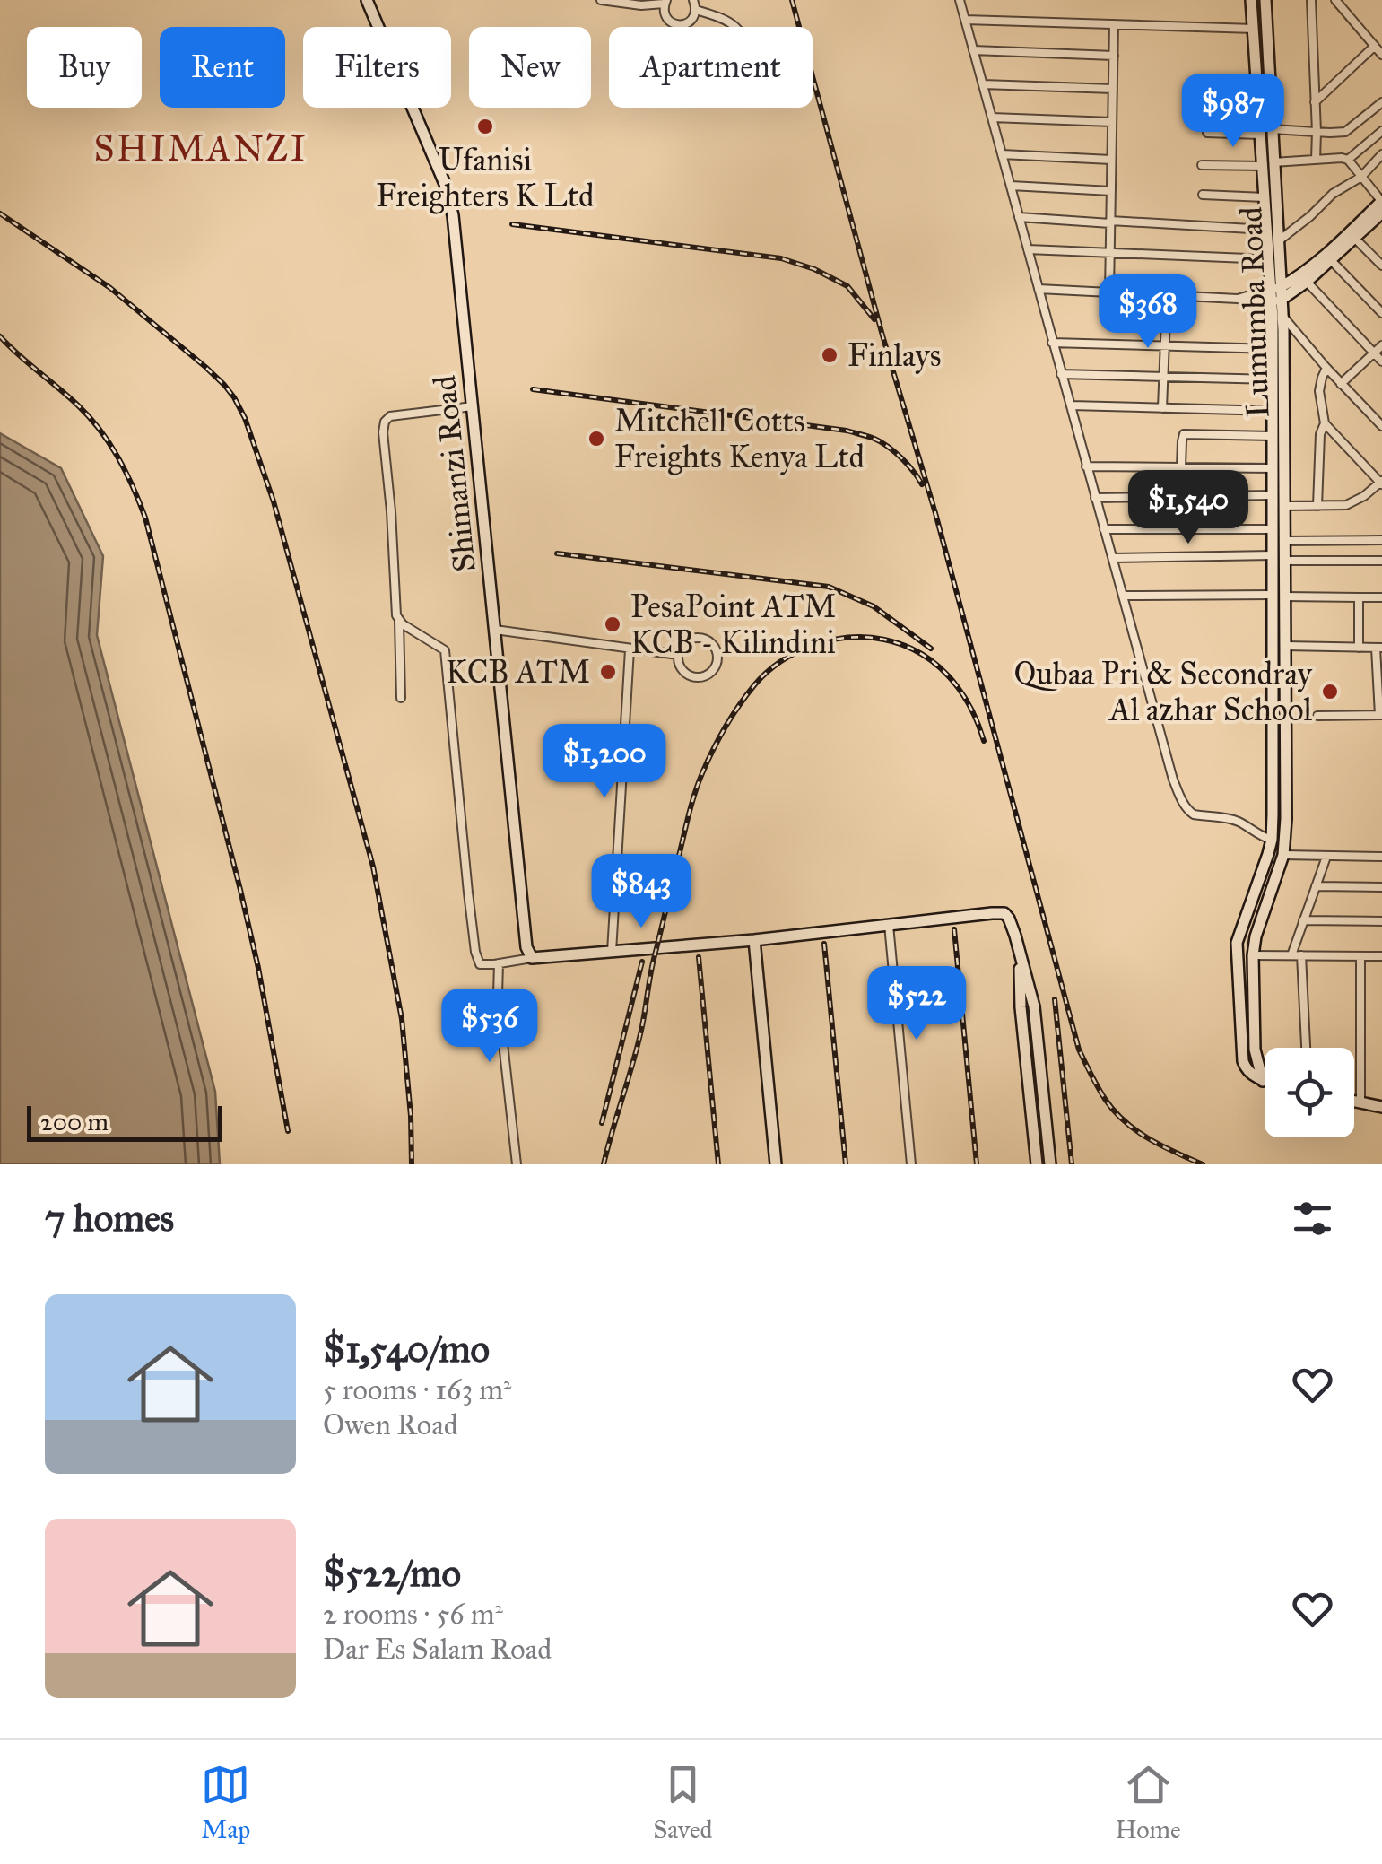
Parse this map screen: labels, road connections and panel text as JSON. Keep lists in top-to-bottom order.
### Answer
{
  "streets": {
    "main road": ["Lumumba Road", "Shimanzi Road"]
  },
  "districts": ["SHIMANZI"],
  "places": [
    "Ufanisi Freighters K Ltd",
    "Finlays",
    "Mitchell Cotts Freights Kenya Ltd",
    "PesaPoint ATM KCB - Kilindini",
    "KCB ATM",
    "Qubaa Pri & Secondray Al azhar School"
  ],
  "scale_bar": "200 m",
  "page": {
    "chip": [
      "Buy",
      "Rent",
      "Filters",
      "New",
      "Apartment"
    ],
    "price": [
      "$987",
      "$368",
      "$1,540",
      "$1,200",
      "$843",
      "$522",
      "$536"
    ],
    "scale": "200 m",
    "heading": "7 homes",
    "list": [
      {
        "name": "$1,540/mo",
        "note": "5 rooms · 163 m² · Owen Road"
      },
      {
        "name": "$522/mo",
        "note": "2 rooms · 56 m² · Dar Es Salam Road"
      }
    ],
    "tabs": ["Map", "Saved", "Home"]
  }
}
